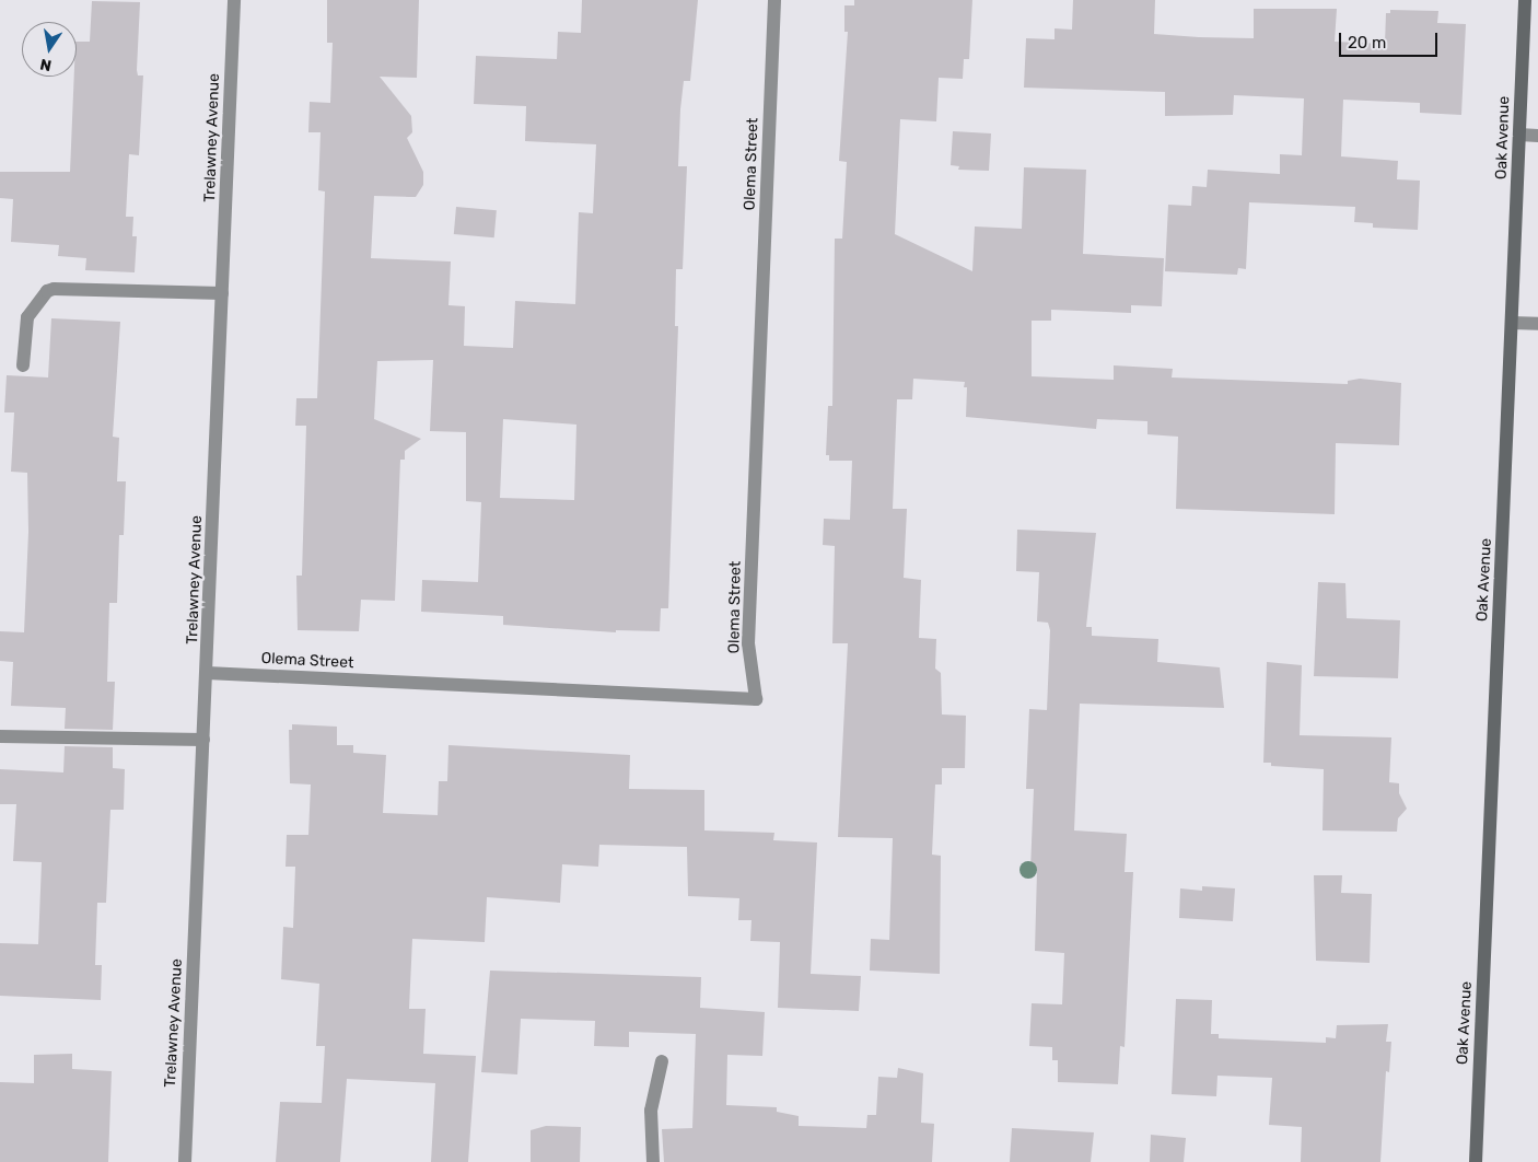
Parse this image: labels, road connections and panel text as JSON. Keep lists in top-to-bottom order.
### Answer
{
  "streets": {
    "street": ["Trelawney Avenue", "Oak Avenue", "Olema Street"]
  },
  "crossings": [
    ["Trelawney Avenue", "Olema Street"]
  ],
  "scale_bar": "20 m",
  "north": "bottom"
}
